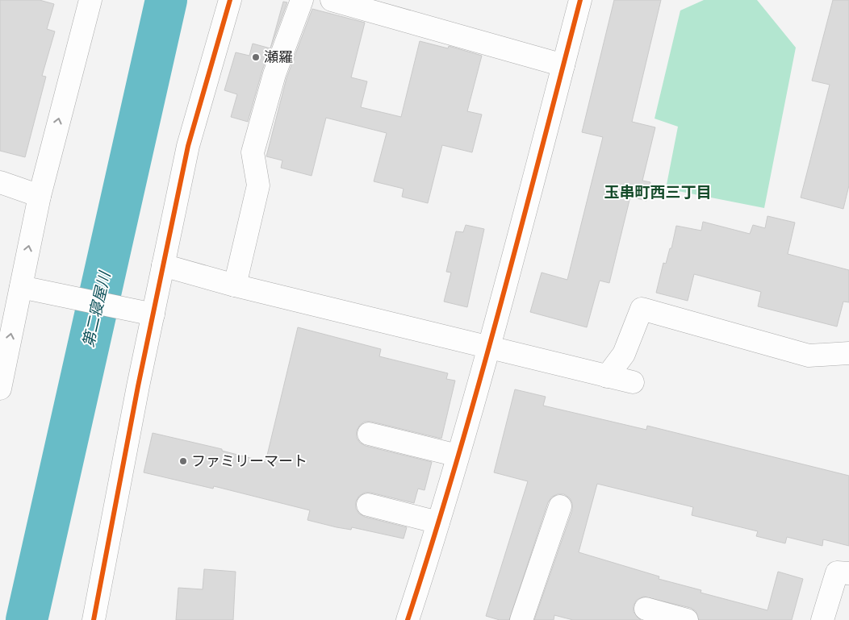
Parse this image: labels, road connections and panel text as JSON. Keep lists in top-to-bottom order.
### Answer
{
  "districts": ["玉串町西三丁目"],
  "water": ["第二寝屋川"],
  "places": ["瀬羅", "ファミリーマート"]
}
